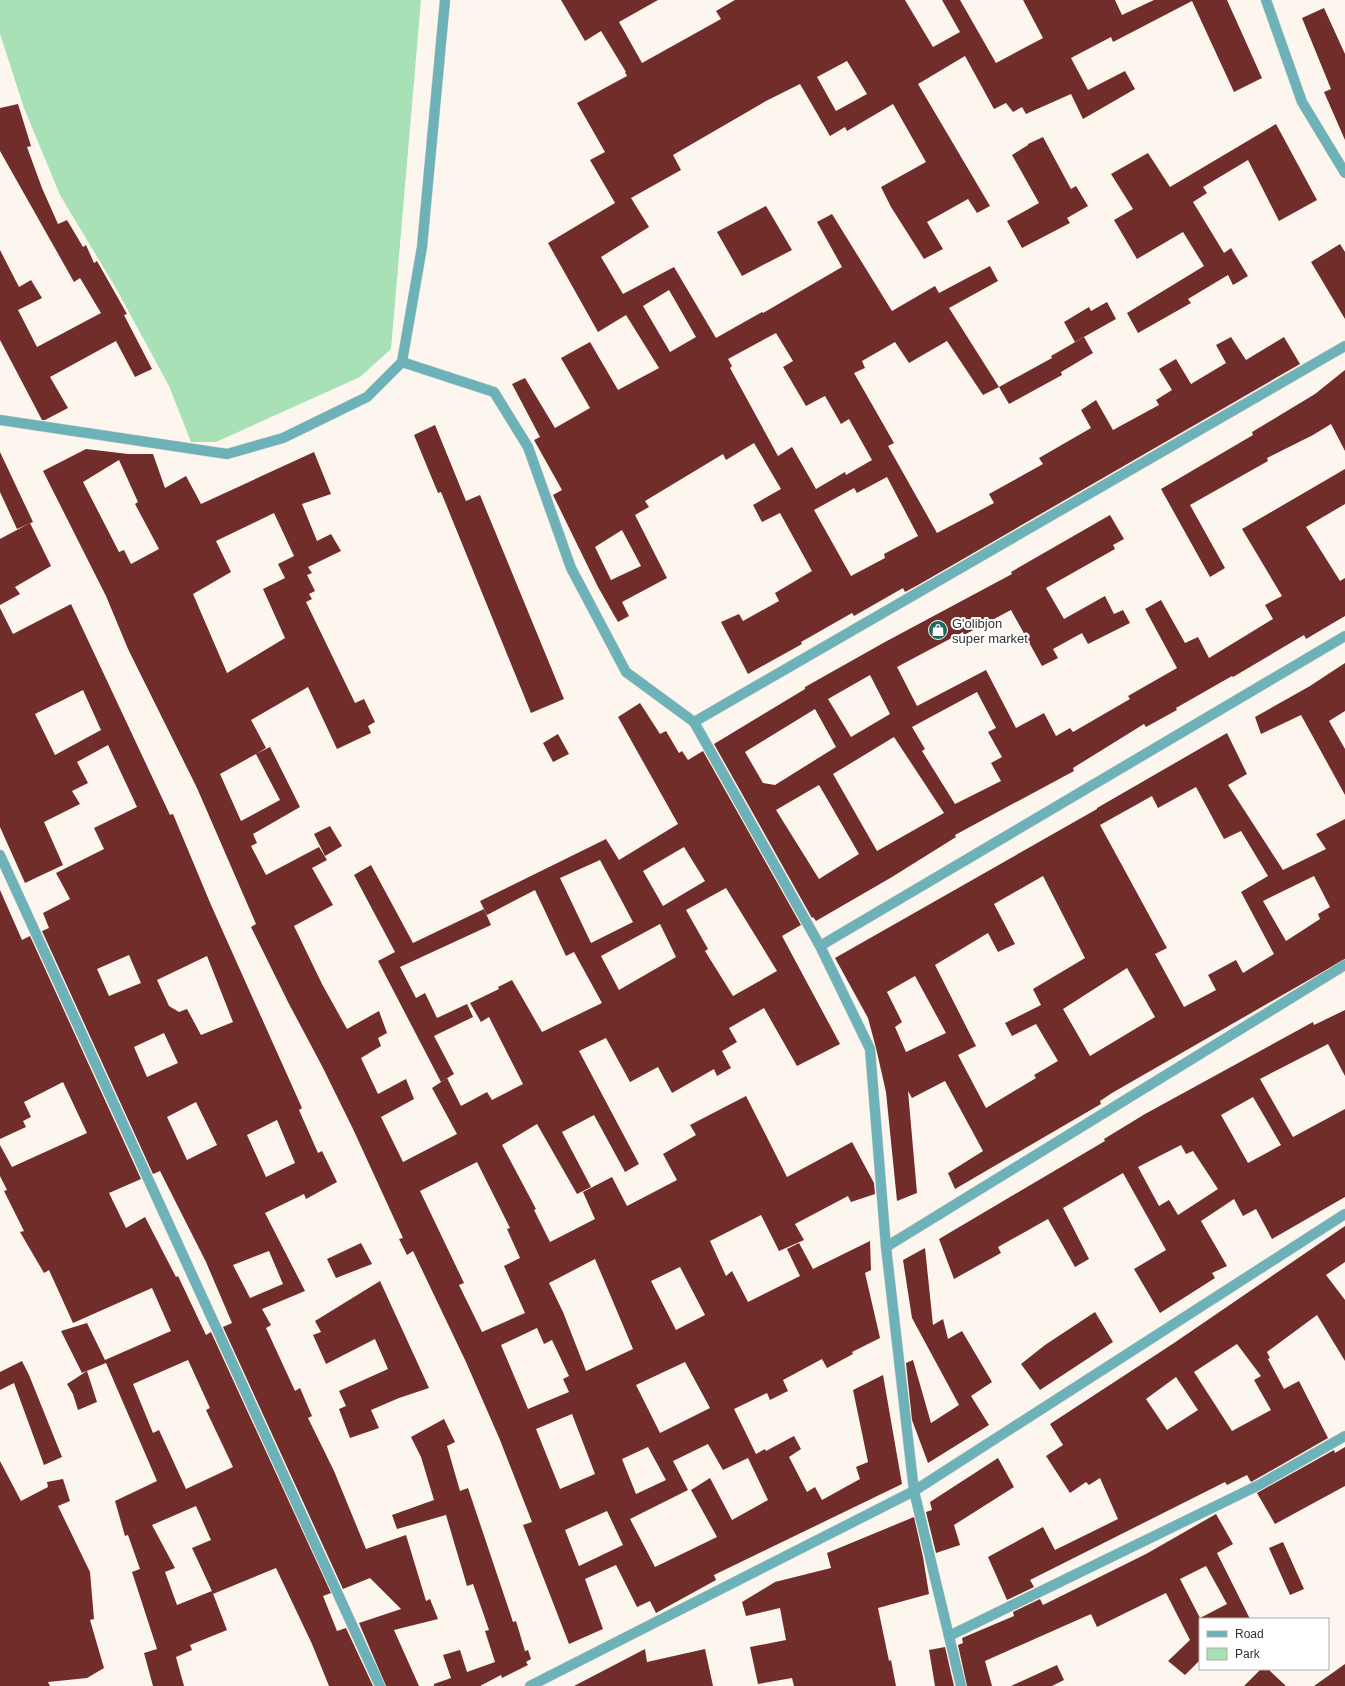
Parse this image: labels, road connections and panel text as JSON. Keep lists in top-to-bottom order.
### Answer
{
  "places": {
    "shop": ["G'olibjon super market"]
  },
  "legend": ["Road", "Park"]
}
